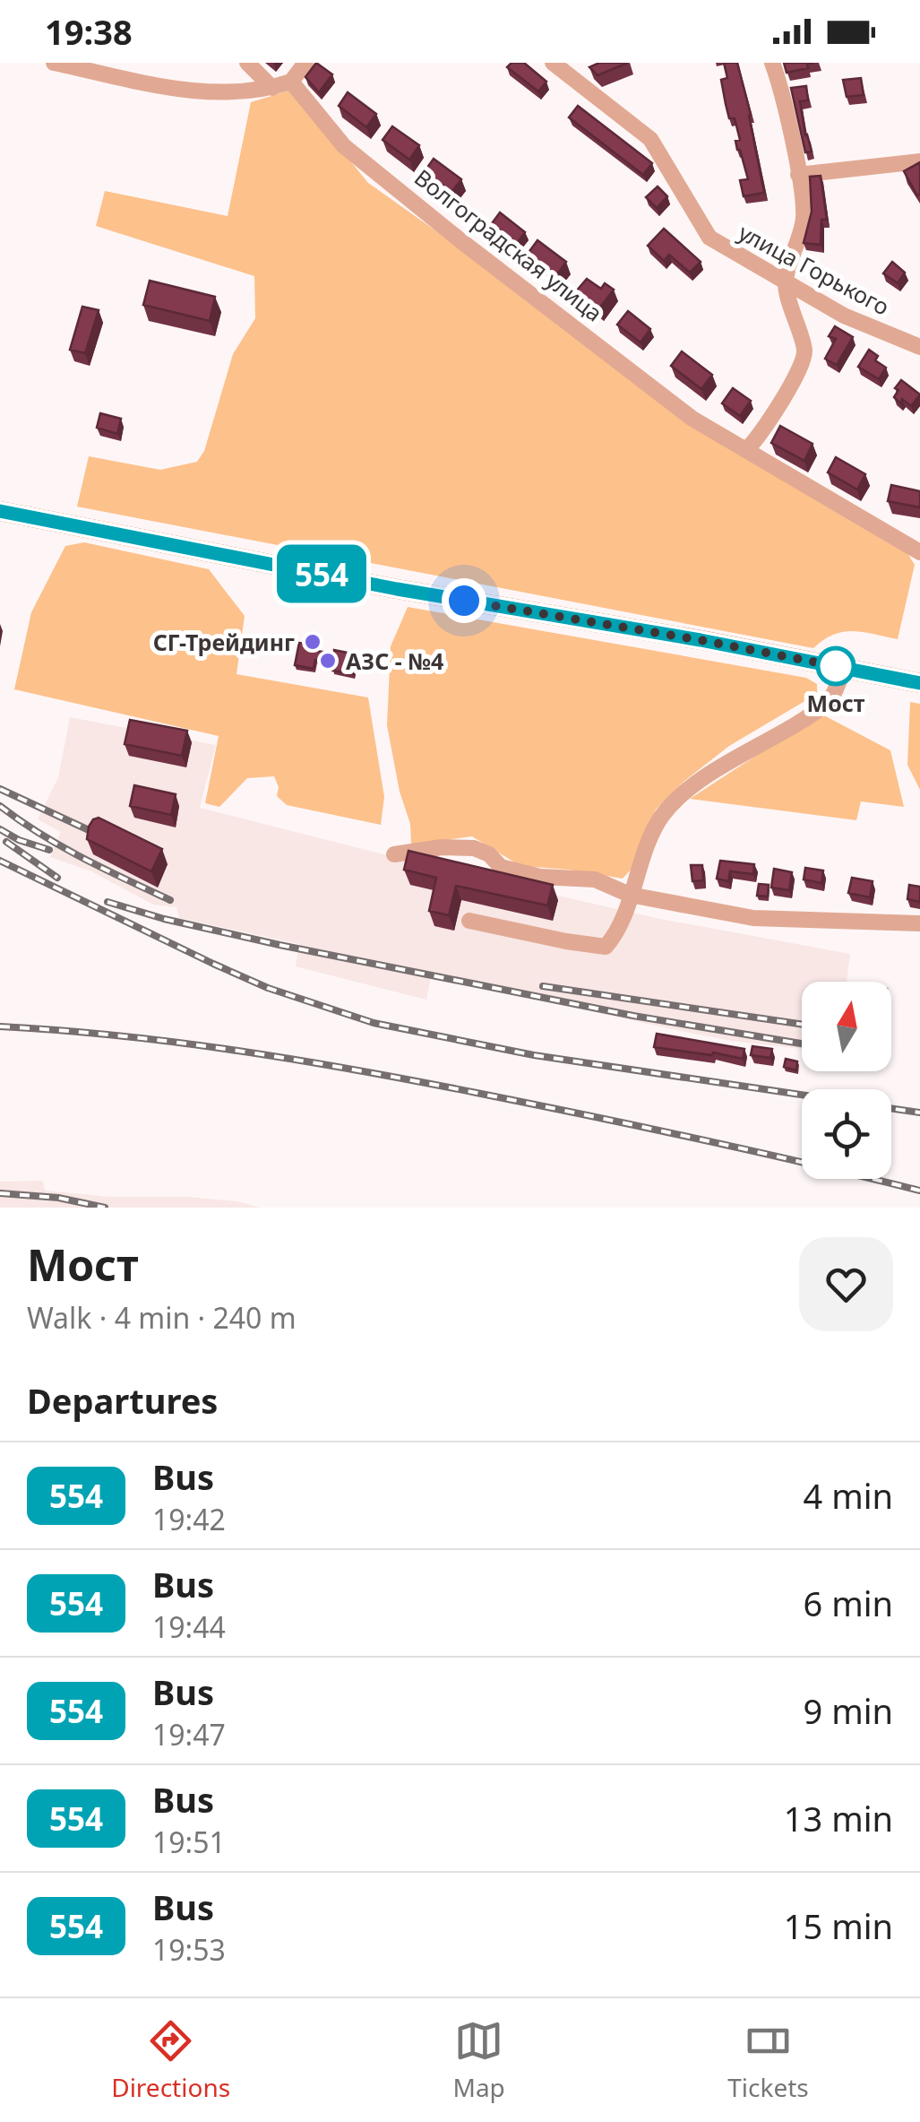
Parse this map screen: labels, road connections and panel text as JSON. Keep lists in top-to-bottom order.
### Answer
{
  "streets": {
    "street": ["Волгоградская улица", "улица Горького"]
  },
  "places": ["СГ-Трейдинг", "АЗС - №4", "Мост"],
  "lines": ["bus line 554"],
  "north": "top",
  "page": {
    "status": "19:38",
    "on_map": "554",
    "heading": [
      ["Мост", "Walk · 4 min · 240 m"],
      "Departures"
    ],
    "list": [
      {
        "mark": "554",
        "name": "Bus",
        "note": "19:42",
        "value": "4 min"
      },
      {
        "mark": "554",
        "name": "Bus",
        "note": "19:44",
        "value": "6 min"
      },
      {
        "mark": "554",
        "name": "Bus",
        "note": "19:47",
        "value": "9 min"
      },
      {
        "mark": "554",
        "name": "Bus",
        "note": "19:51",
        "value": "13 min"
      },
      {
        "mark": "554",
        "name": "Bus",
        "note": "19:53",
        "value": "15 min"
      }
    ],
    "tabs": ["Directions", "Map", "Tickets"]
  }
}
